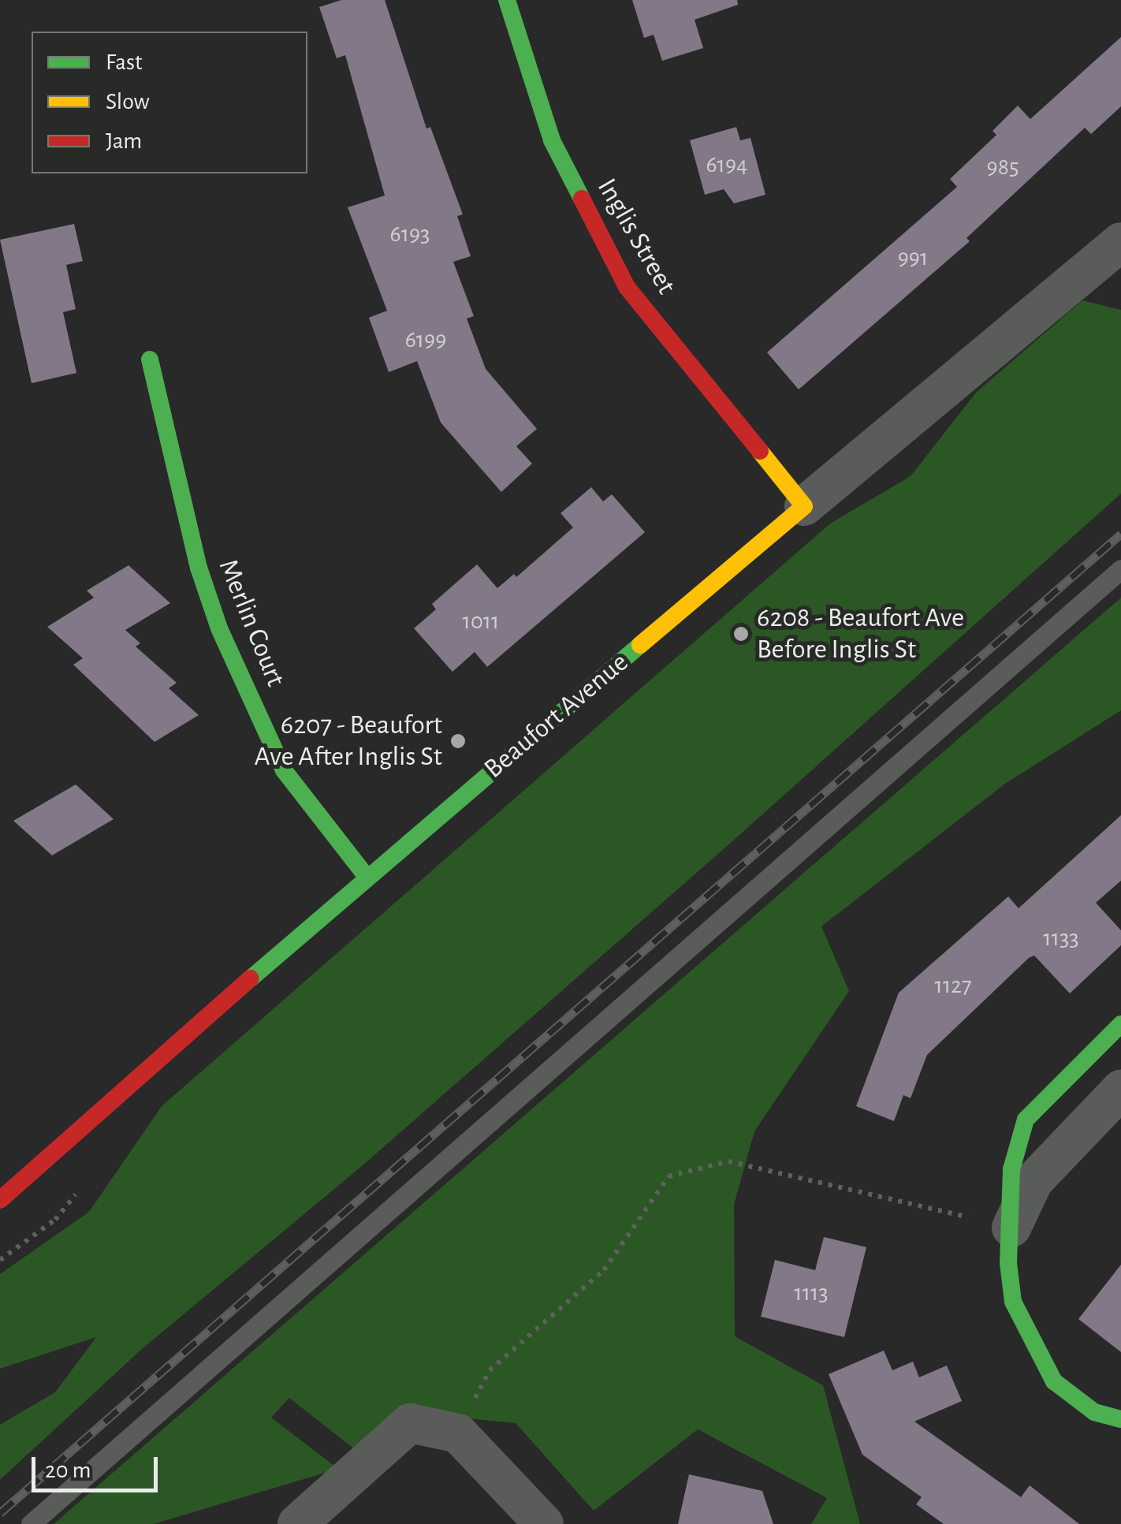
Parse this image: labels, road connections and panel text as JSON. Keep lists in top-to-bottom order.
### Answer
{
  "streets": {
    "street": ["Inglis Street", "Merlin Court", "Beaufort Avenue"]
  },
  "crossings": [
    ["Inglis Street", "Beaufort Avenue"],
    ["Merlin Court", "Beaufort Avenue"]
  ],
  "places": ["6208 - Beaufort Ave Before Inglis St", "6207 - Beaufort Ave After Inglis St"],
  "house_numbers": [
    "6194",
    "985",
    "6193",
    "991",
    "6199",
    "1011",
    "1133",
    "1127",
    "1113"
  ],
  "legend": ["Fast", "Slow", "Jam"],
  "scale_bar": "20 m"
}
